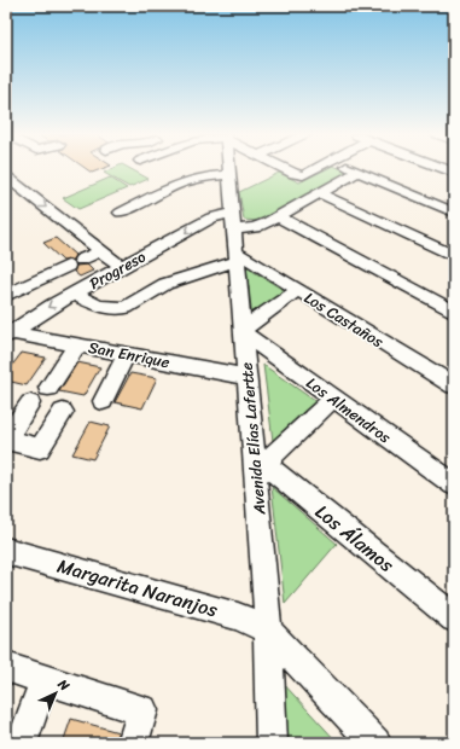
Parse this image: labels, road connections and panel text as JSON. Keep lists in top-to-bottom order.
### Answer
{
  "streets": {
    "street": [
      "Progreso",
      "Los Castaños",
      "San Enrique",
      "Los Almendros",
      "Avenida Elías Lafertte",
      "Los Álamos",
      "Margarita Naranjos"
    ]
  },
  "crossings": [
    ["Progreso", "Los Castaños"],
    ["Progreso", "San Enrique"],
    ["Progreso", "Avenida Elías Lafertte"],
    ["Los Castaños", "Avenida Elías Lafertte"],
    ["San Enrique", "Avenida Elías Lafertte"],
    ["Los Almendros", "Avenida Elías Lafertte"],
    ["Avenida Elías Lafertte", "Los Álamos"],
    ["Avenida Elías Lafertte", "Margarita Naranjos"]
  ],
  "north": "top right"
}
